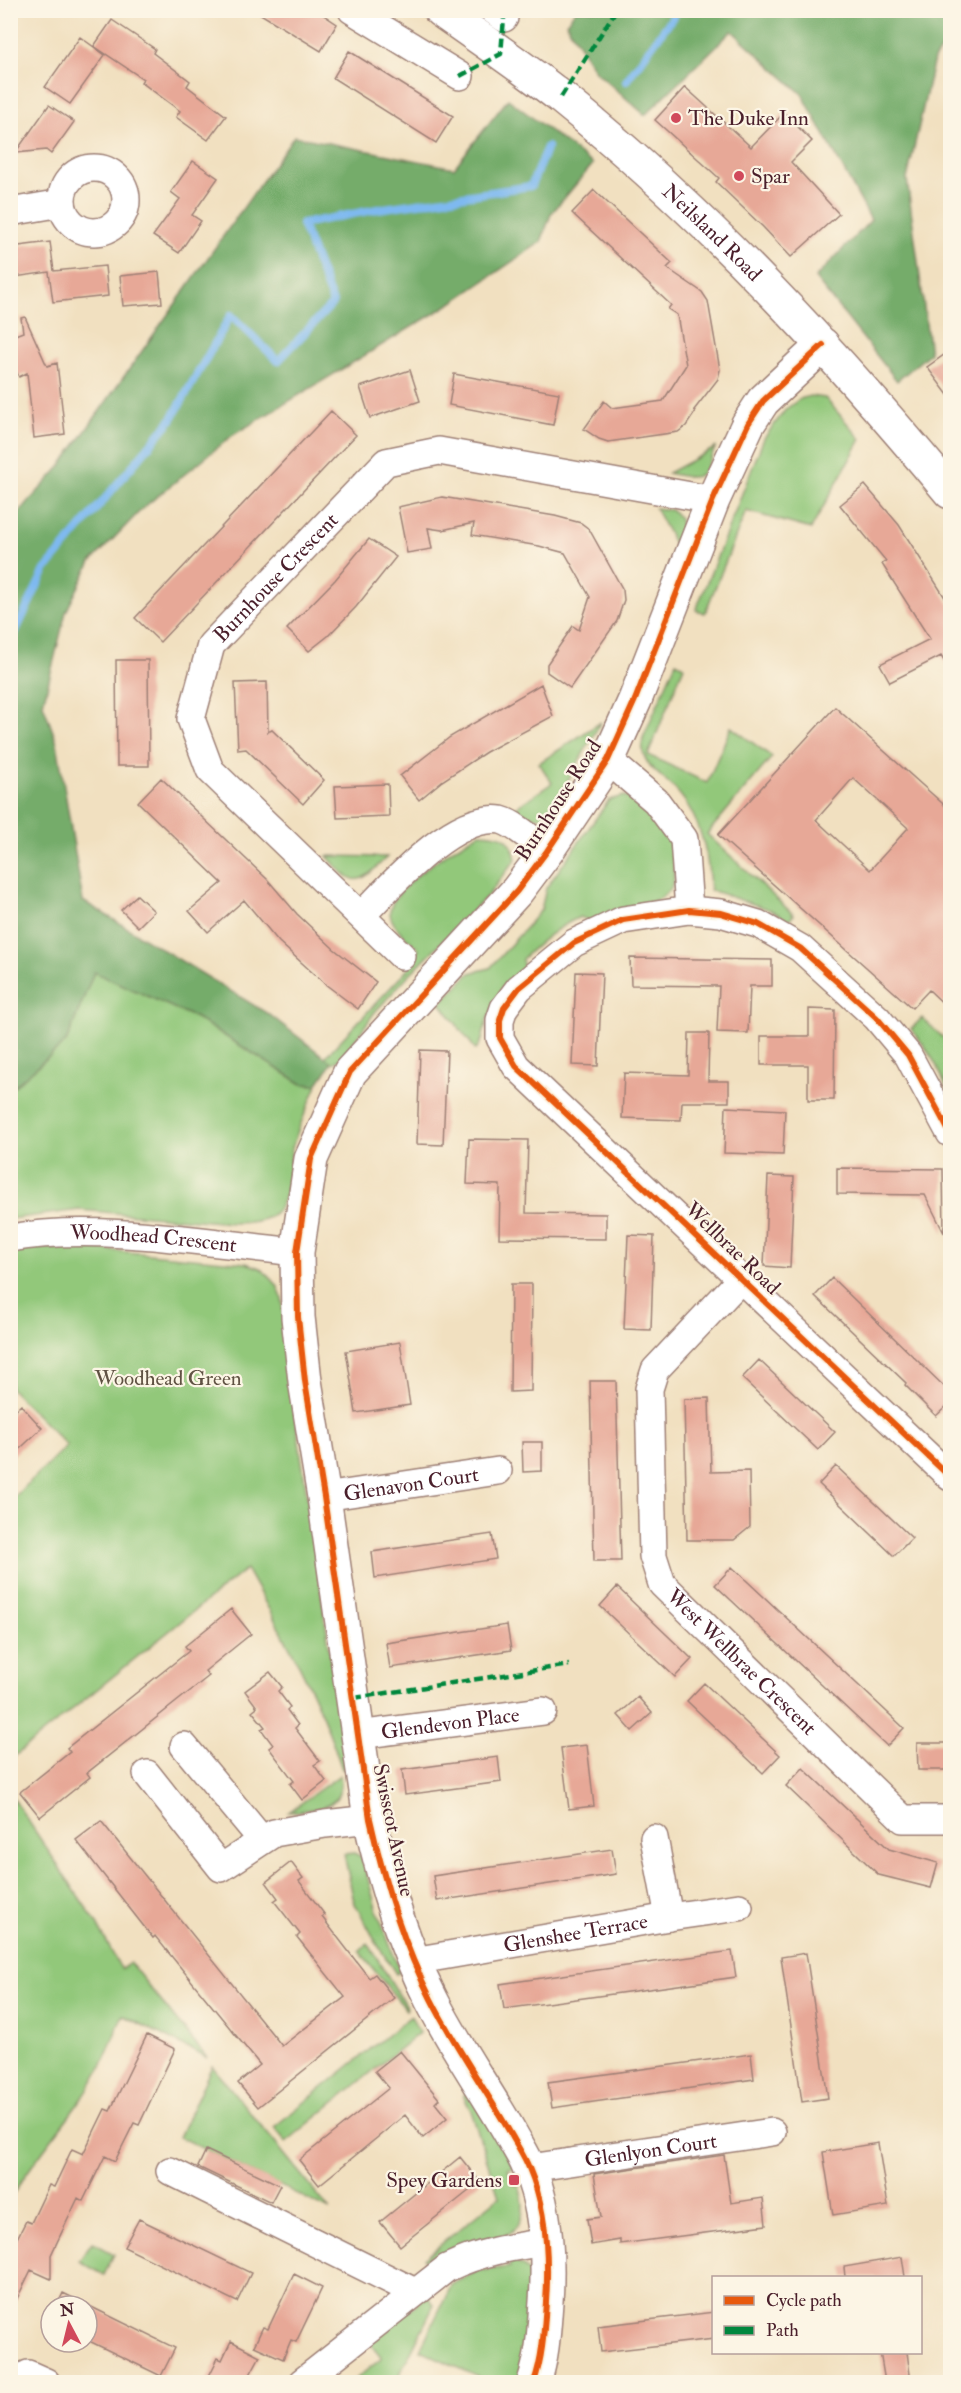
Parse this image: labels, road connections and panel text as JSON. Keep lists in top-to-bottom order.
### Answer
{
  "streets": {
    "street": [
      "Neilsland Road",
      "Burnhouse Crescent",
      "Burnhouse Road",
      "Woodhead Crescent",
      "Wellbrae Road",
      "Glenavon Court",
      "West Wellbrae Crescent",
      "Glendevon Place",
      "Swisscot Avenue",
      "Glenshee Terrace",
      "Glenlyon Court"
    ]
  },
  "crossings": [
    ["Neilsland Road", "Burnhouse Road"],
    ["Burnhouse Crescent", "Burnhouse Road"],
    ["Burnhouse Road", "Woodhead Crescent"],
    ["Burnhouse Road", "Swisscot Avenue"],
    ["Woodhead Crescent", "Swisscot Avenue"],
    ["Wellbrae Road", "West Wellbrae Crescent"],
    ["Glenavon Court", "Swisscot Avenue"],
    ["Glendevon Place", "Swisscot Avenue"],
    ["Swisscot Avenue", "Glenshee Terrace"],
    ["Swisscot Avenue", "Glenlyon Court"]
  ],
  "parks": ["Woodhead Green"],
  "places": {
    "other": ["The Duke Inn", "Spar"],
    "transit": ["Spey Gardens"]
  },
  "legend": ["Cycle path", "Path"],
  "north": "top"
}
